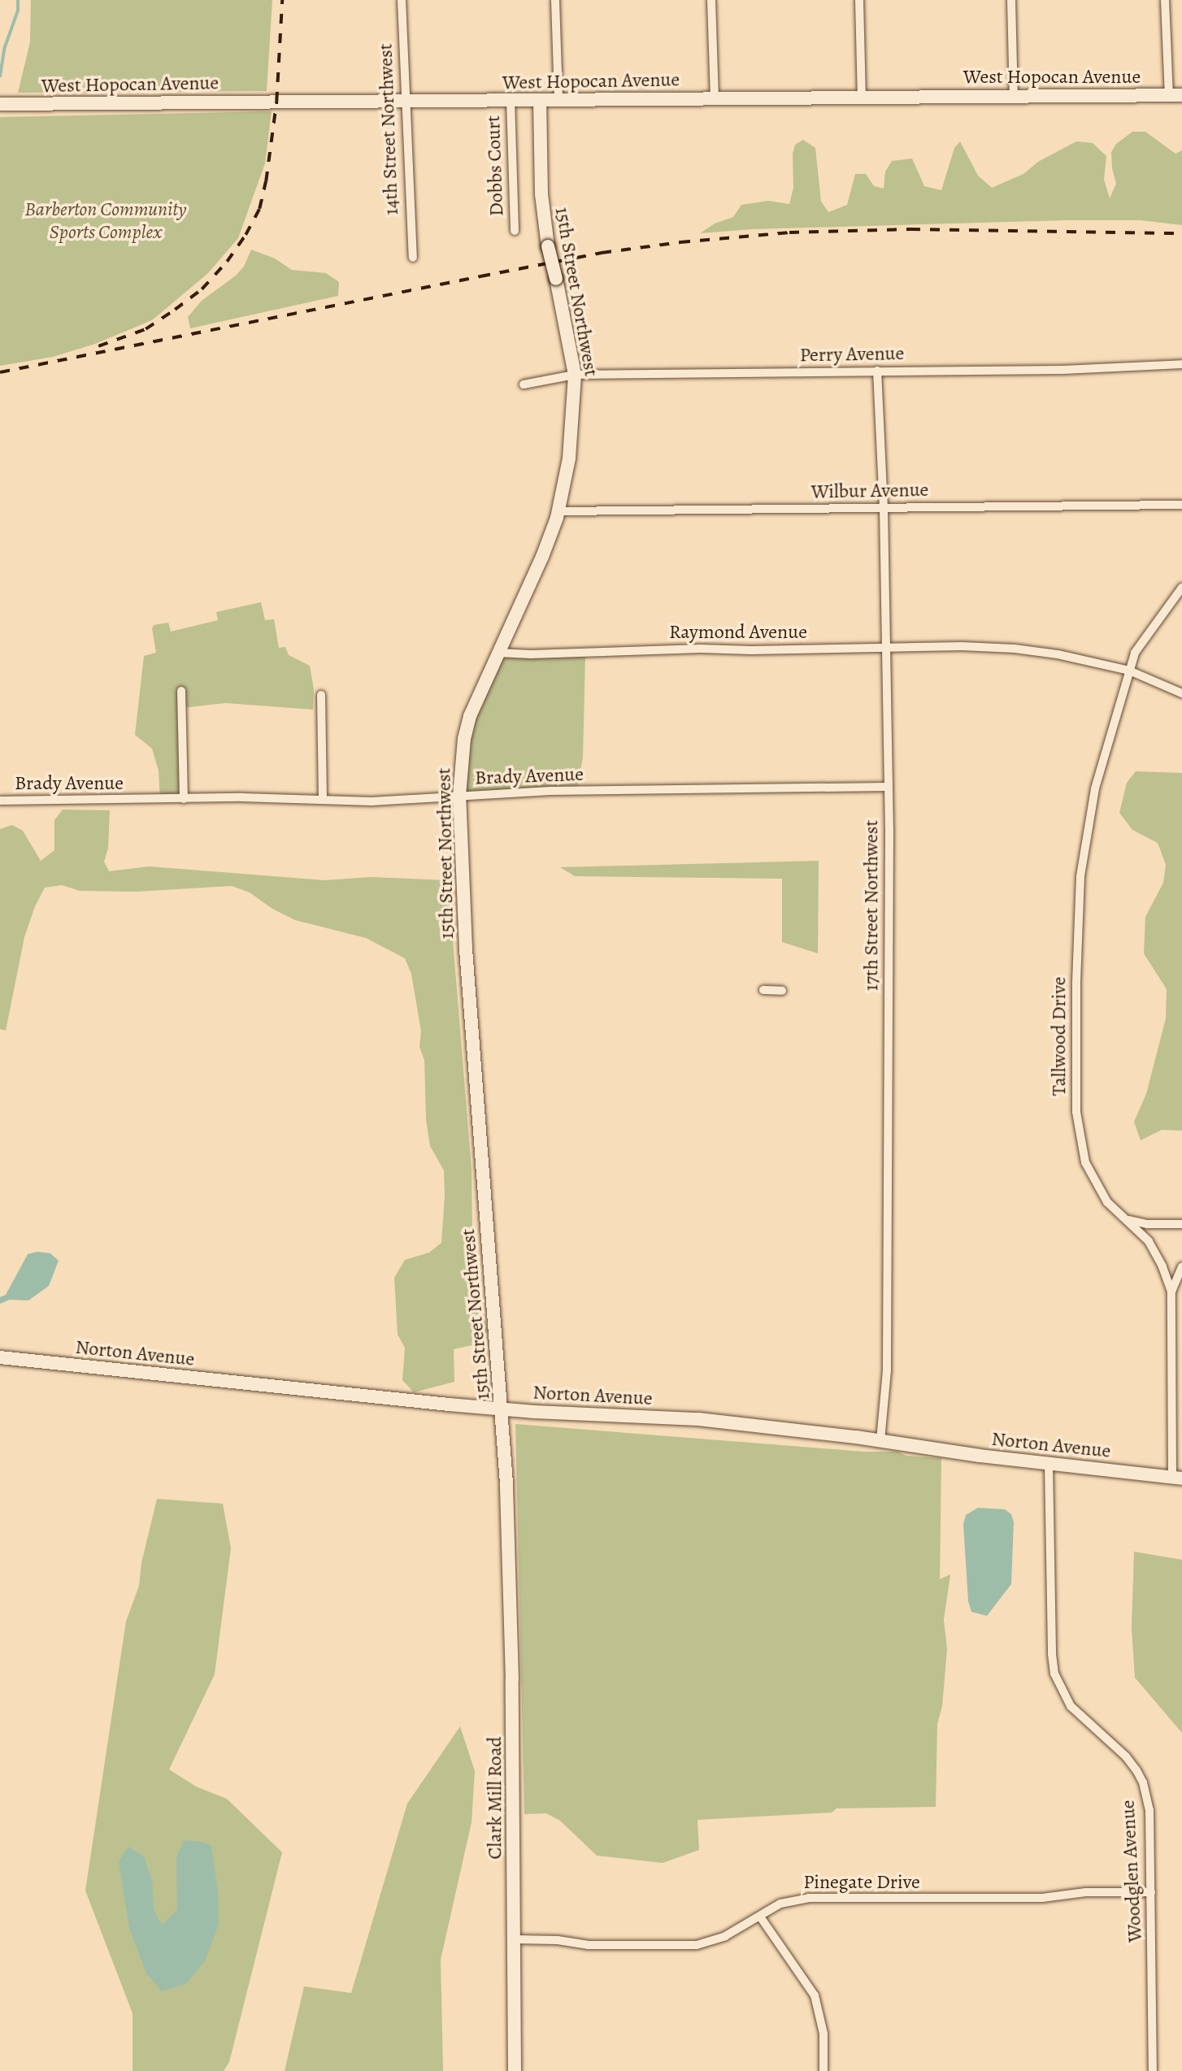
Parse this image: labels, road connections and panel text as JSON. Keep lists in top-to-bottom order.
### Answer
{
  "streets": {
    "street": [
      "West Hopocan Avenue",
      "14th Street Northwest",
      "Dobbs Court",
      "15th Street Northwest",
      "Perry Avenue",
      "Wilbur Avenue",
      "Raymond Avenue",
      "Brady Avenue",
      "17th Street Northwest",
      "Tallwood Drive",
      "Norton Avenue",
      "Clark Mill Road",
      "Woodglen Avenue",
      "Pinegate Drive"
    ]
  },
  "crossings": [
    ["West Hopocan Avenue", "14th Street Northwest"],
    ["West Hopocan Avenue", "Dobbs Court"],
    ["West Hopocan Avenue", "15th Street Northwest"],
    ["15th Street Northwest", "Perry Avenue"],
    ["15th Street Northwest", "Wilbur Avenue"],
    ["15th Street Northwest", "Raymond Avenue"],
    ["15th Street Northwest", "Brady Avenue"],
    ["15th Street Northwest", "Norton Avenue"],
    ["15th Street Northwest", "Clark Mill Road"],
    ["Perry Avenue", "17th Street Northwest"],
    ["Wilbur Avenue", "17th Street Northwest"],
    ["Raymond Avenue", "17th Street Northwest"],
    ["Raymond Avenue", "Tallwood Drive"],
    ["Brady Avenue", "17th Street Northwest"],
    ["17th Street Northwest", "Norton Avenue"],
    ["Tallwood Drive", "Norton Avenue"],
    ["Norton Avenue", "Woodglen Avenue"],
    ["Clark Mill Road", "Pinegate Drive"],
    ["Woodglen Avenue", "Pinegate Drive"]
  ],
  "parks": ["Barberton Community Sports Complex"]
}
